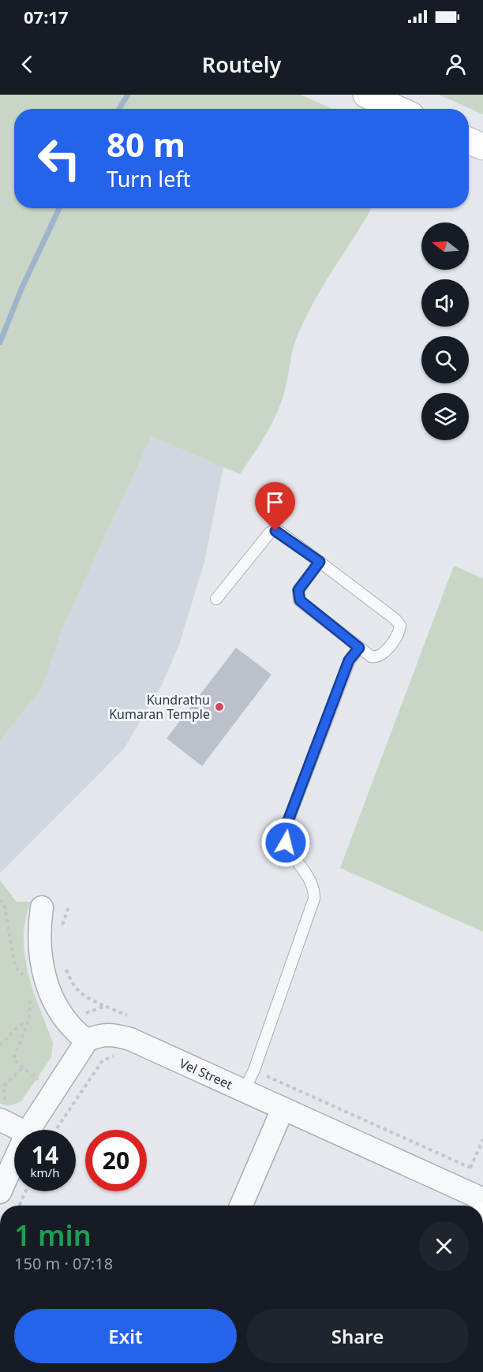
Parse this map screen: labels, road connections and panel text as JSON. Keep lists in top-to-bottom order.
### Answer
{
  "streets": {
    "street": ["Vel Street"]
  },
  "places": ["Kundrathu Kumaran Temple"],
  "north": "left",
  "page": {
    "status": "07:17",
    "header": "Routely",
    "turn": ["80 m", "Turn left"],
    "speed": "14 km/h",
    "limit": "20",
    "heading": ["1 min", "150 m · 07:18"],
    "buttons": ["Exit", "Share"]
  }
}
